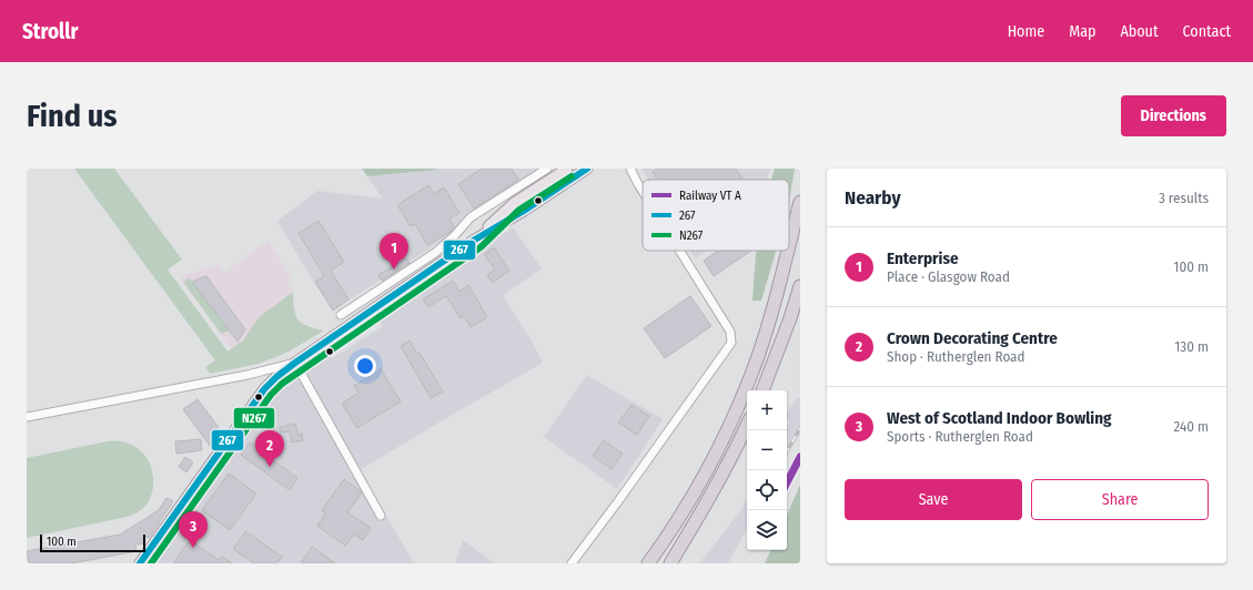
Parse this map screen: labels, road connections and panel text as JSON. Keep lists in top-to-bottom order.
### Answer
{
  "lines": ["transit line 267", "transit line N267"],
  "legend": ["Railway VT A", "267", "N267"],
  "scale_bar": "100 m",
  "page": {
    "header": "Strollr",
    "nav": [
      "Home",
      "Map",
      "About",
      "Contact"
    ],
    "buttons": [
      "Directions",
      ["Save", "Share"]
    ],
    "title": "Find us",
    "heading": ["Nearby", "3 results"],
    "list": [
      {
        "mark": "1",
        "name": "Enterprise",
        "note": "Place · Glasgow Road",
        "value": "100 m"
      },
      {
        "mark": "2",
        "name": "Crown Decorating Centre",
        "note": "Shop · Rutherglen Road",
        "value": "130 m"
      },
      {
        "mark": "3",
        "name": "West of Scotland Indoor Bowling",
        "note": "Sports · Rutherglen Road",
        "value": "240 m"
      }
    ],
    "pins": ["1", "2", "3"],
    "map_buttons": ["+", "−"],
    "scale": "100 m"
  }
}
